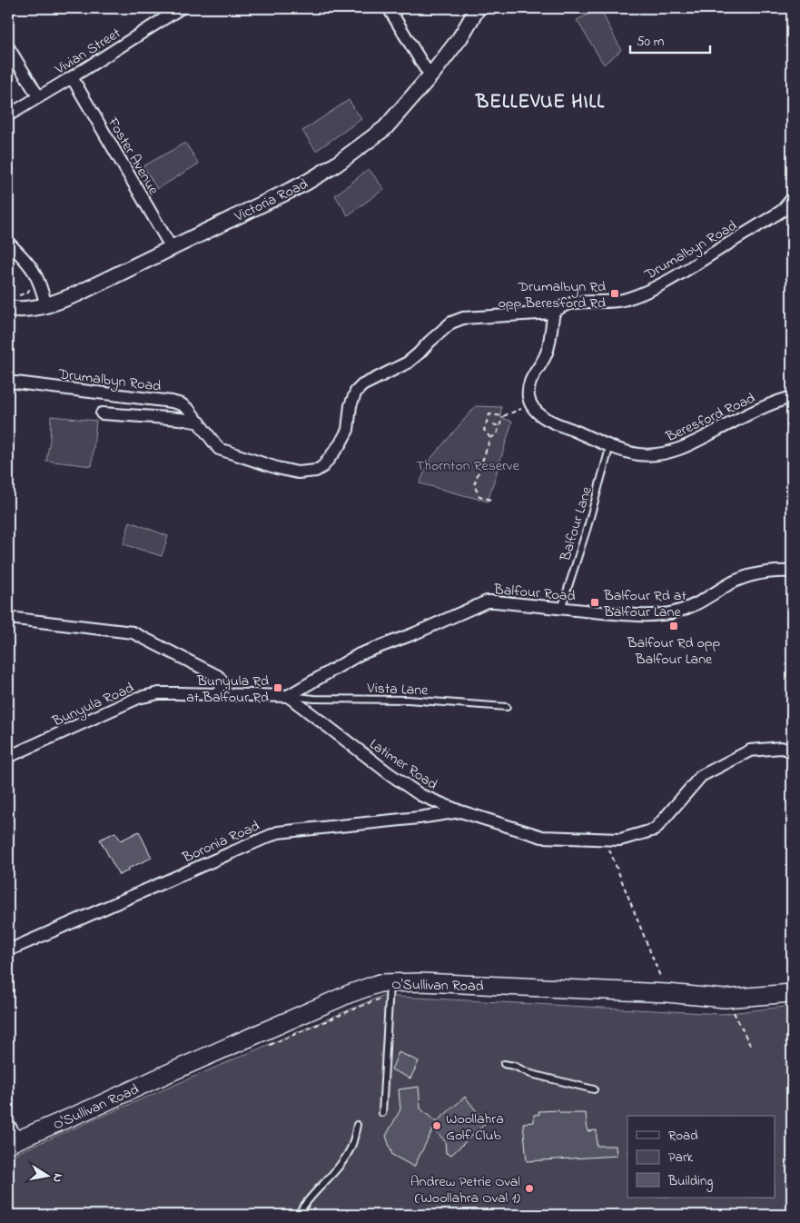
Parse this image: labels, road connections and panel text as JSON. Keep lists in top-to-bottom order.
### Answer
{
  "streets": {
    "main road": ["O'Sullivan Road"],
    "street": [
      "Vivian Street",
      "Foster Avenue",
      "Victoria Road",
      "Drumalbyn Road",
      "Beresford Road",
      "Balfour Road",
      "Bunyula Road",
      "Latimer Road",
      "Boronia Road"
    ],
    "lane": ["Balfour Lane", "Vista Lane"]
  },
  "crossings": [
    ["Vivian Street", "Foster Avenue"],
    ["Foster Avenue", "Victoria Road"],
    ["Beresford Road", "Balfour Lane"],
    ["Balfour Lane", "Balfour Road"],
    ["Balfour Road", "Vista Lane"],
    ["Balfour Road", "Latimer Road"],
    ["Vista Lane", "Latimer Road"],
    ["Latimer Road", "Boronia Road"]
  ],
  "districts": ["BELLEVUE HILL"],
  "parks": ["Thornton Reserve"],
  "places": {
    "transit": [
      "Drumalbyn Rd opp Beresford Rd",
      "Balfour Rd at Balfour Lane",
      "Balfour Rd opp Balfour Lane",
      "Bunyula Rd at Balfour Rd"
    ],
    "other": ["Woollahra Golf Club", "Andrew Petrie Oval (Woollahra Oval 1)"]
  },
  "legend": ["Road", "Park", "Building"],
  "scale_bar": "50 m",
  "north": "right"
}
